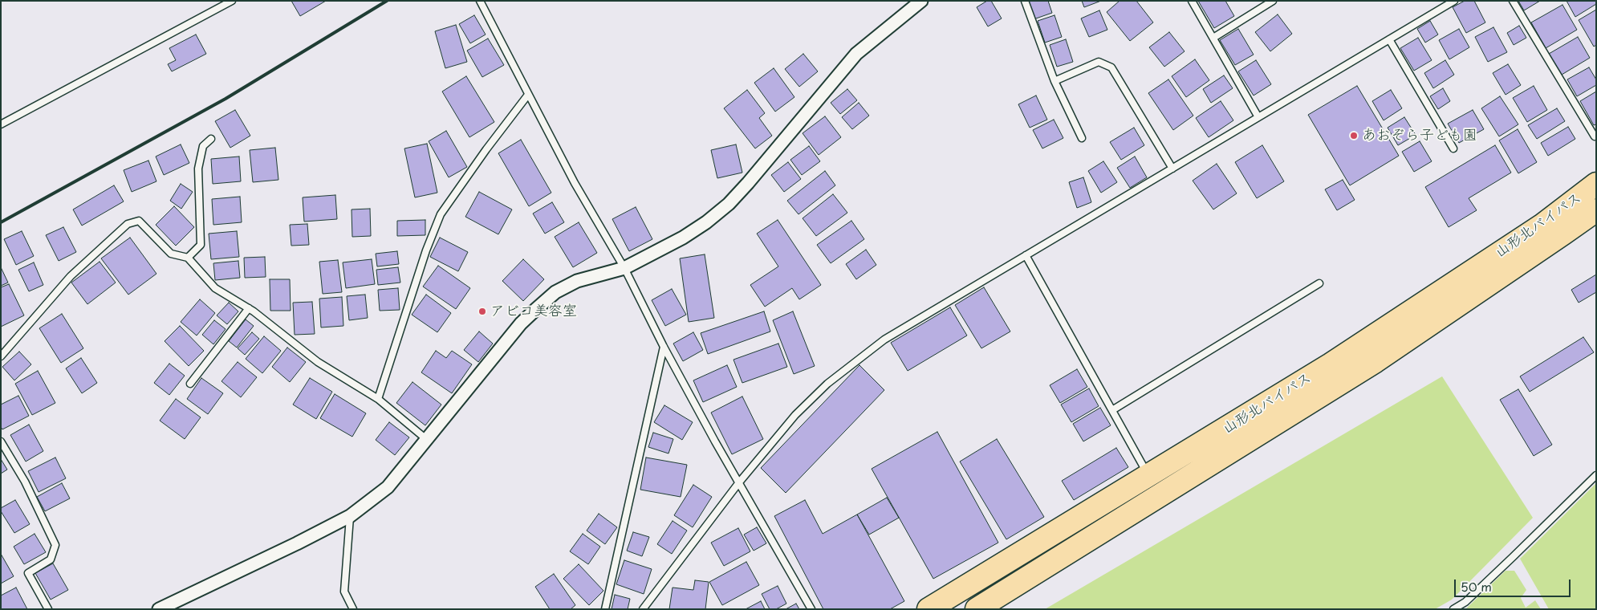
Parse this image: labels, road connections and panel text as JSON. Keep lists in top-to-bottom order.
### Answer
{
  "streets": {
    "highway": ["山形北バイパス"]
  },
  "places": ["あおぞら子ども園", "アビコ美容室"],
  "scale_bar": "50 m"
}
